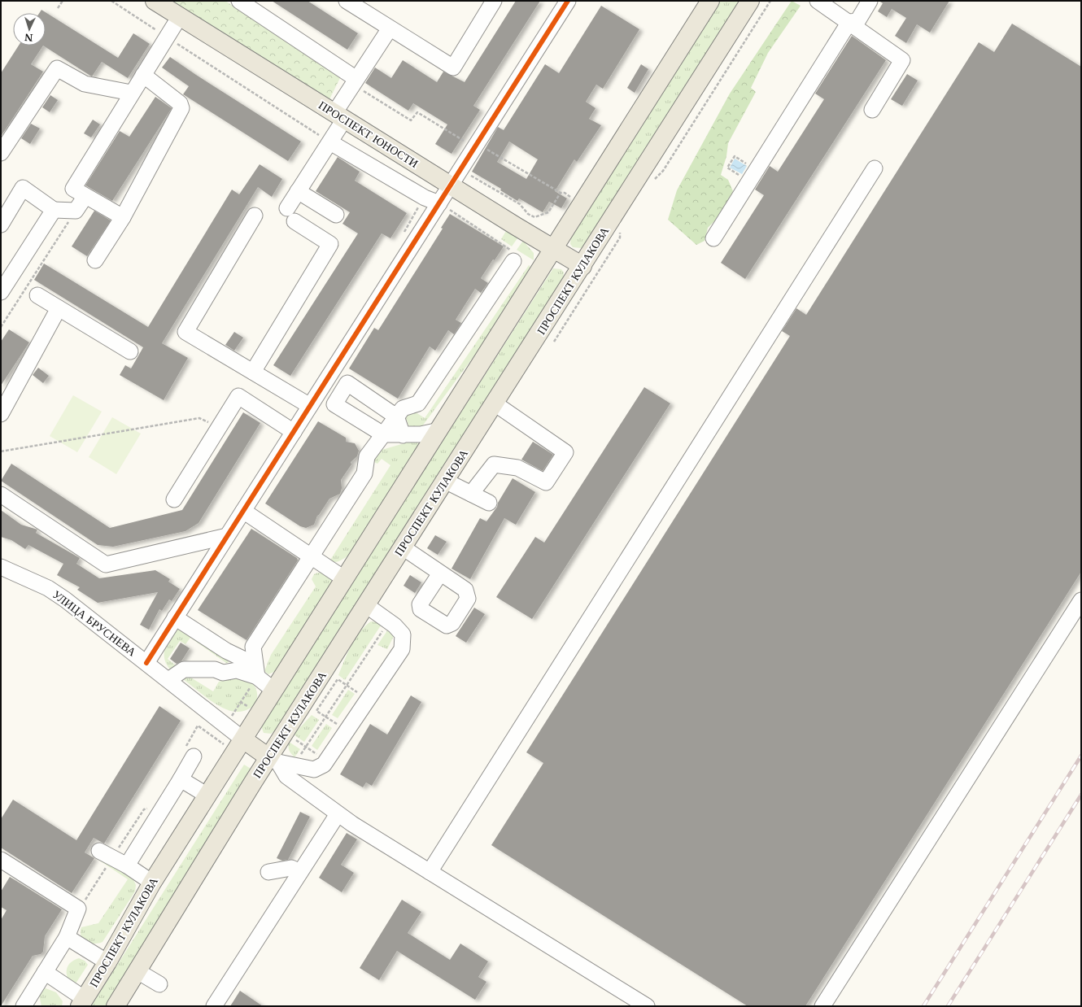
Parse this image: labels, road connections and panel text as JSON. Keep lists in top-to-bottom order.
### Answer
{
  "streets": {
    "main road": ["ПРОСПЕКТ ЮНОСТИ", "ПРОСПЕКТ КУЛАКОВА"],
    "street": ["УЛИЦА БРУСНЕВА"]
  },
  "crossings": [
    ["ПРОСПЕКТ ЮНОСТИ", "ПРОСПЕКТ КУЛАКОВА"],
    ["ПРОСПЕКТ КУЛАКОВА", "УЛИЦА БРУСНЕВА"]
  ],
  "north": "bottom"
}
